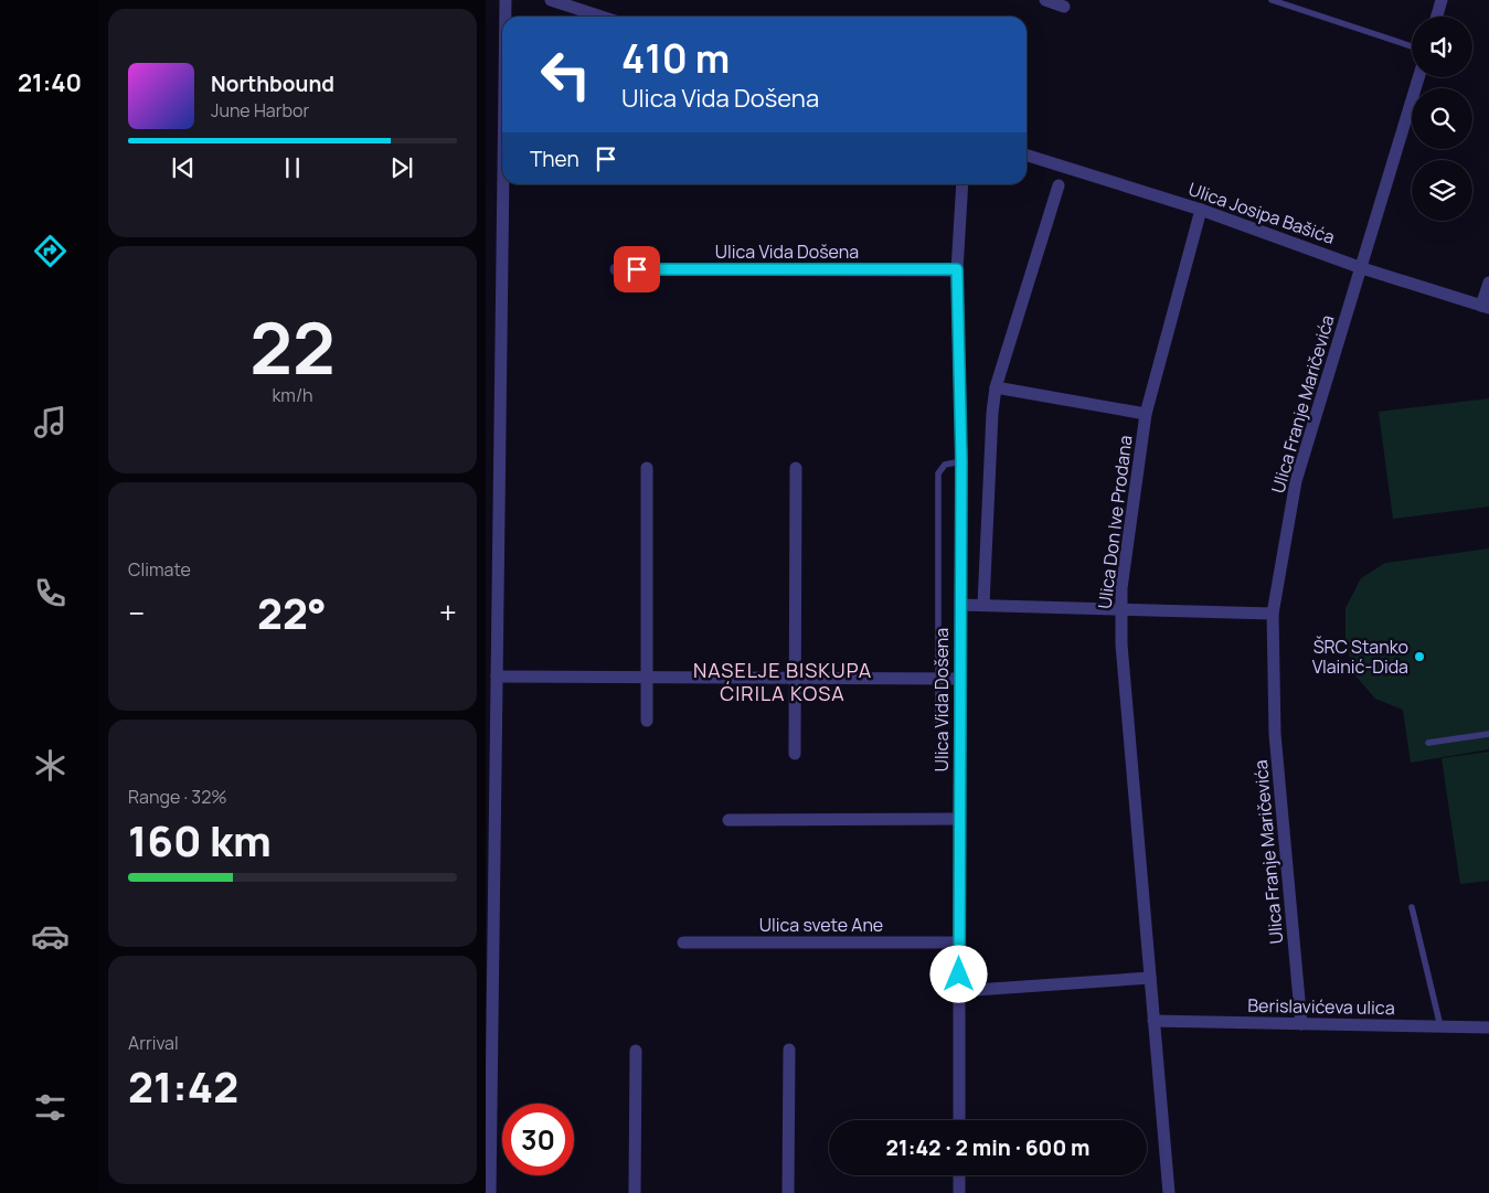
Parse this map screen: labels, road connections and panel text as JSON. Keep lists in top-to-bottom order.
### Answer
{
  "streets": {
    "street": [
      "Ulica Josipa Bašića",
      "Ulica Vida Došena",
      "Ulica Franje Maričevića",
      "Ulica Don Ive Prodana",
      "Ulica svete Ane",
      "Berislavićeva ulica"
    ]
  },
  "crossings": [
    ["Ulica Josipa Bašića", "Ulica Franje Maričevića"],
    ["Ulica Josipa Bašića", "Ulica Don Ive Prodana"],
    ["Ulica Vida Došena", "Ulica svete Ane"],
    ["Ulica Franje Maričevića", "Berislavićeva ulica"],
    ["Ulica Don Ive Prodana", "Berislavićeva ulica"]
  ],
  "districts": ["NASELJE BISKUPA ĆIRILA KOSA"],
  "places": ["ŠRC Stanko Vlainić-Dida"],
  "page": {
    "tabs": "21:40",
    "turn": ["410 m", "Ulica Vida Došena"],
    "song": ["Northbound", "June Harbor"],
    "then": "Then",
    "tile": [
      ["22", "km/h"],
      "Climate",
      ["Range · 32%", "160 km"],
      ["Arrival", "21:42"]
    ],
    "heat": ["−", "22°", "+"],
    "limit": "30",
    "trip": "21:42 · 2 min · 600 m"
  }
}
